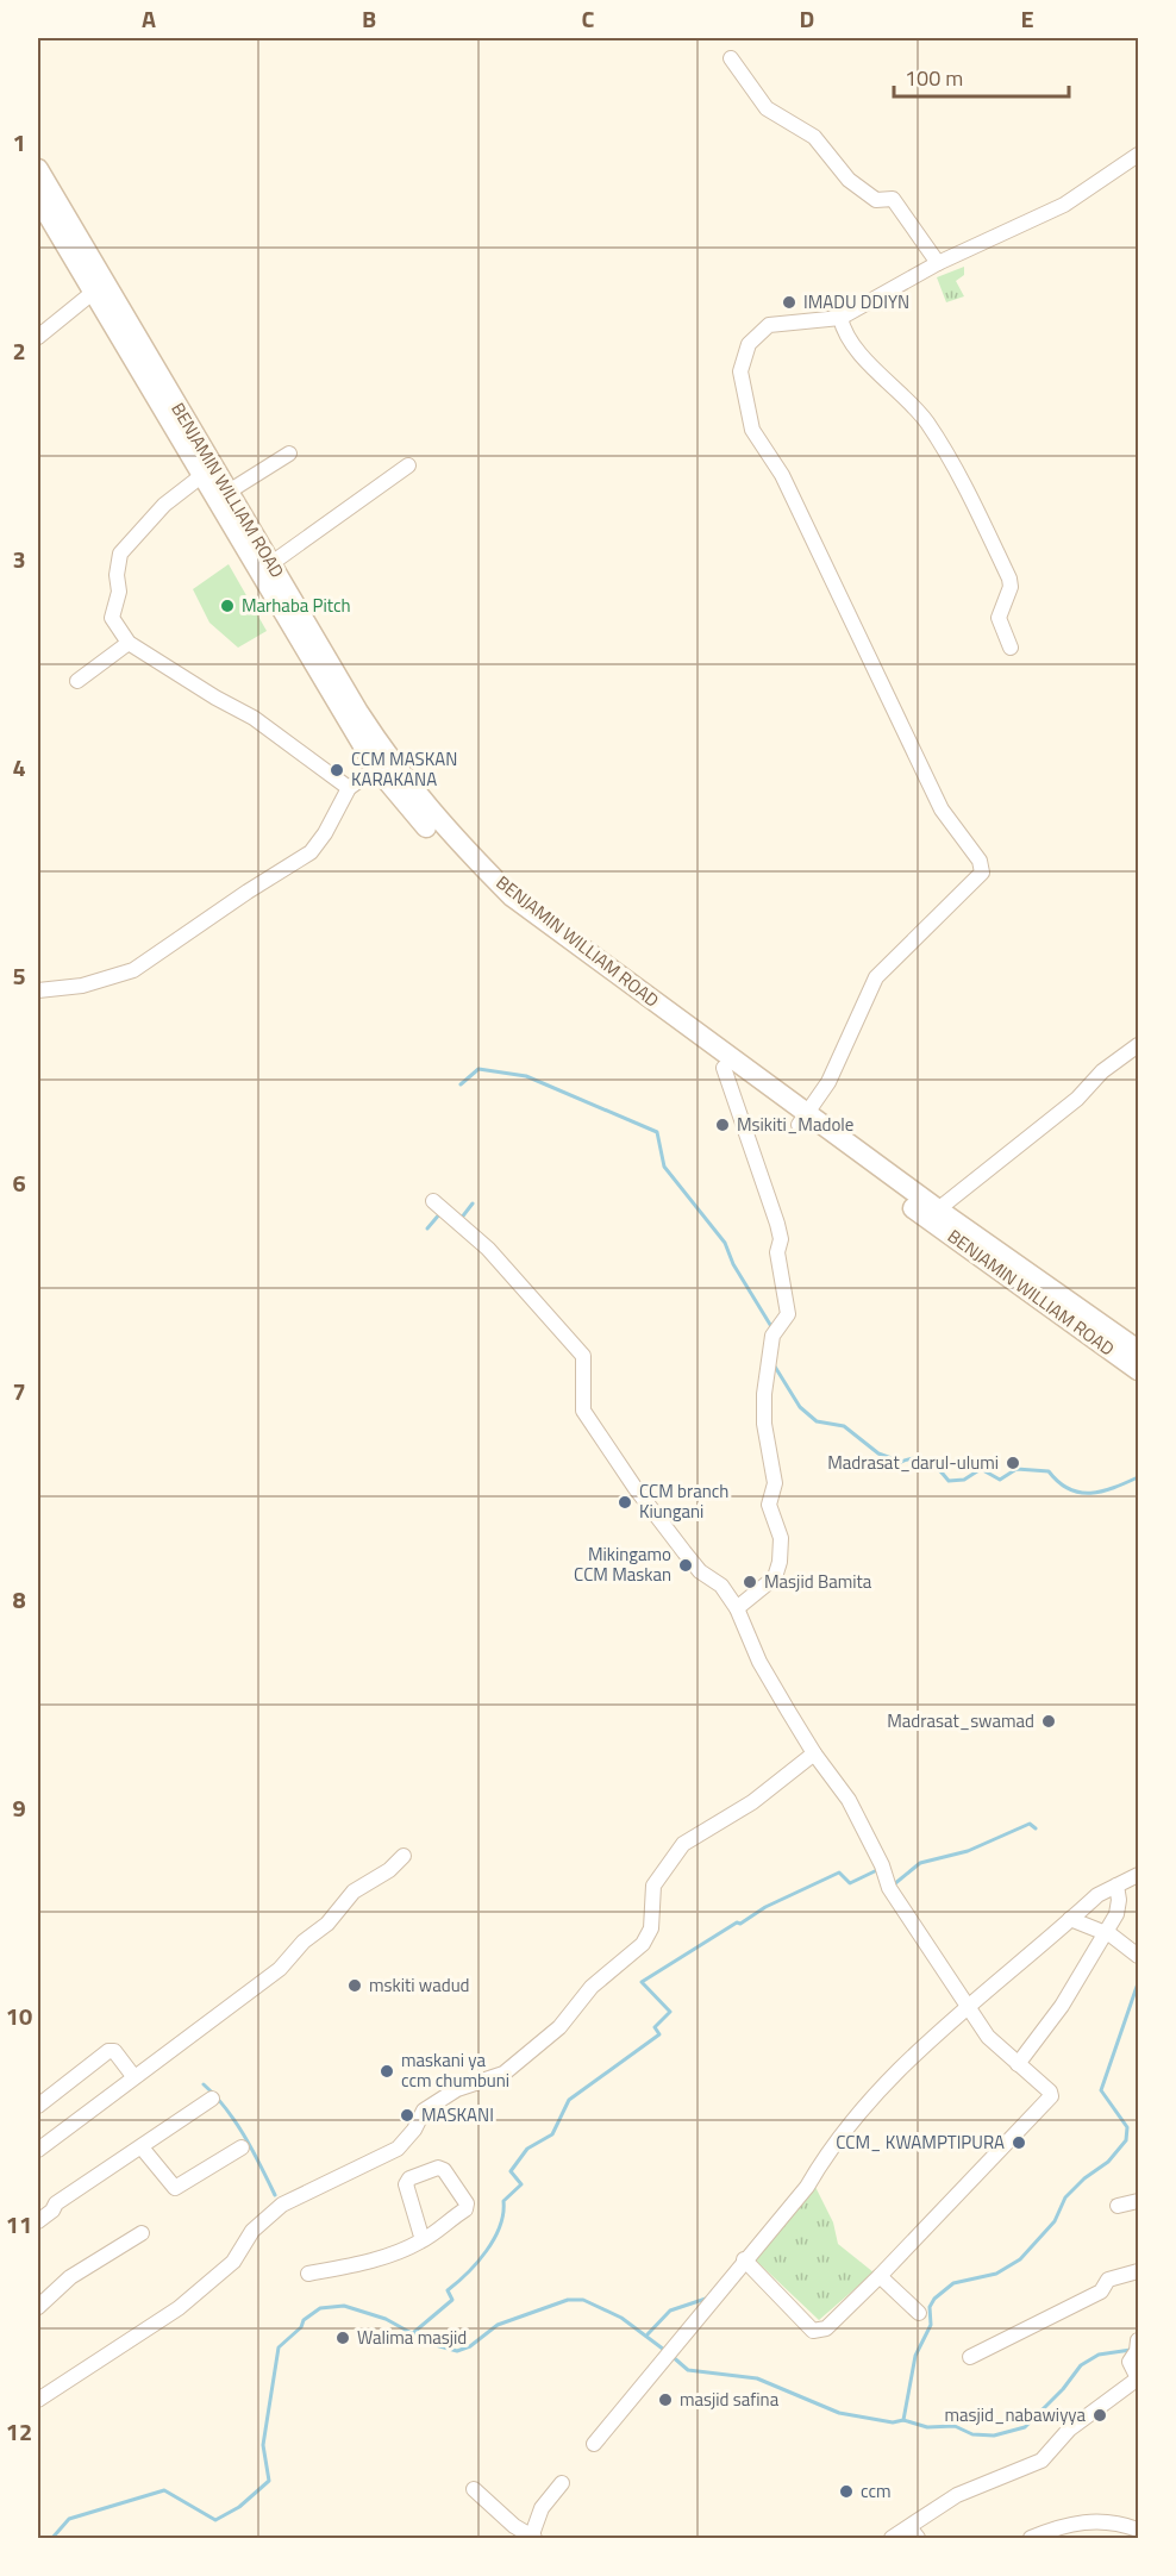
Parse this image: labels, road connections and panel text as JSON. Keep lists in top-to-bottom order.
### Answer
{
  "streets": {
    "main road": ["BENJAMIN WILLIAM ROAD"]
  },
  "places": [
    "IMADU DDIYN",
    "Marhaba Pitch",
    "CCM MASKAN KARAKANA",
    "Msikiti_Madole",
    "Madrasat_darul-ulumi",
    "CCM branch Kiungani",
    "Mikingamo CCM Maskan",
    "Masjid Bamita",
    "Madrasat_swamad",
    "mskiti wadud",
    "maskani ya ccm chumbuni",
    "MASKANI",
    "CCM_ KWAMPTIPURA",
    "Walima masjid",
    "masjid safina",
    "masjid_nabawiyya",
    "ccm"
  ],
  "scale_bar": "100 m",
  "grid": {
    "columns": [
      "A",
      "B",
      "C",
      "D",
      "E"
    ],
    "rows": [
      "1",
      "2",
      "3",
      "4",
      "5",
      "6",
      "7",
      "8",
      "9",
      "10",
      "11",
      "12"
    ]
  }
}
